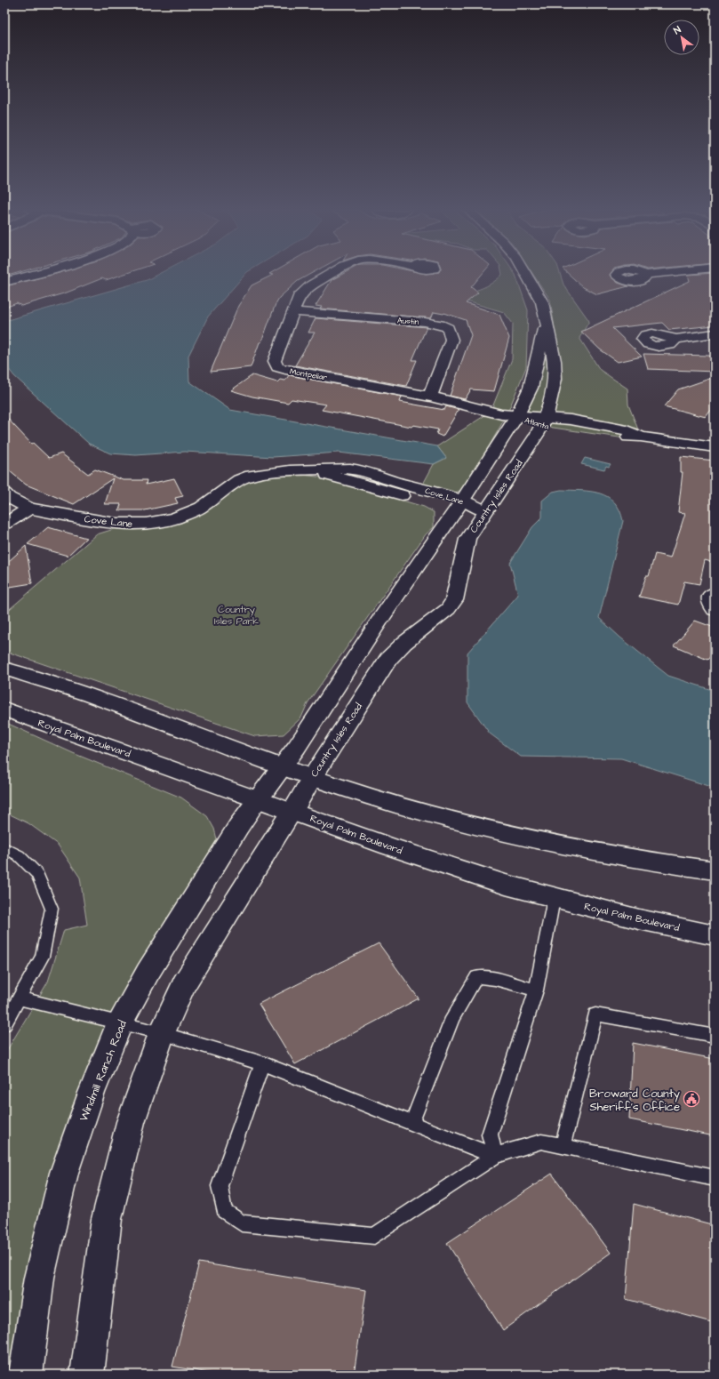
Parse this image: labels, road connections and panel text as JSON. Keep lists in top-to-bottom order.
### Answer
{
  "streets": {
    "street": [
      "Austin",
      "Montpeliar",
      "Atlanta",
      "Cove Lane",
      "Country Isles Road",
      "Royal Palm Boulevard",
      "Windmill Ranch Road"
    ]
  },
  "crossings": [
    ["Austin", "Montpeliar"],
    ["Montpeliar", "Atlanta"],
    ["Montpeliar", "Country Isles Road"],
    ["Atlanta", "Country Isles Road"],
    ["Cove Lane", "Country Isles Road"],
    ["Country Isles Road", "Royal Palm Boulevard"],
    ["Country Isles Road", "Windmill Ranch Road"],
    ["Royal Palm Boulevard", "Windmill Ranch Road"]
  ],
  "parks": ["Country Isles Park"],
  "places": {
    "public building": ["Broward County Sheriff's Office"]
  },
  "north": "top left"
}
